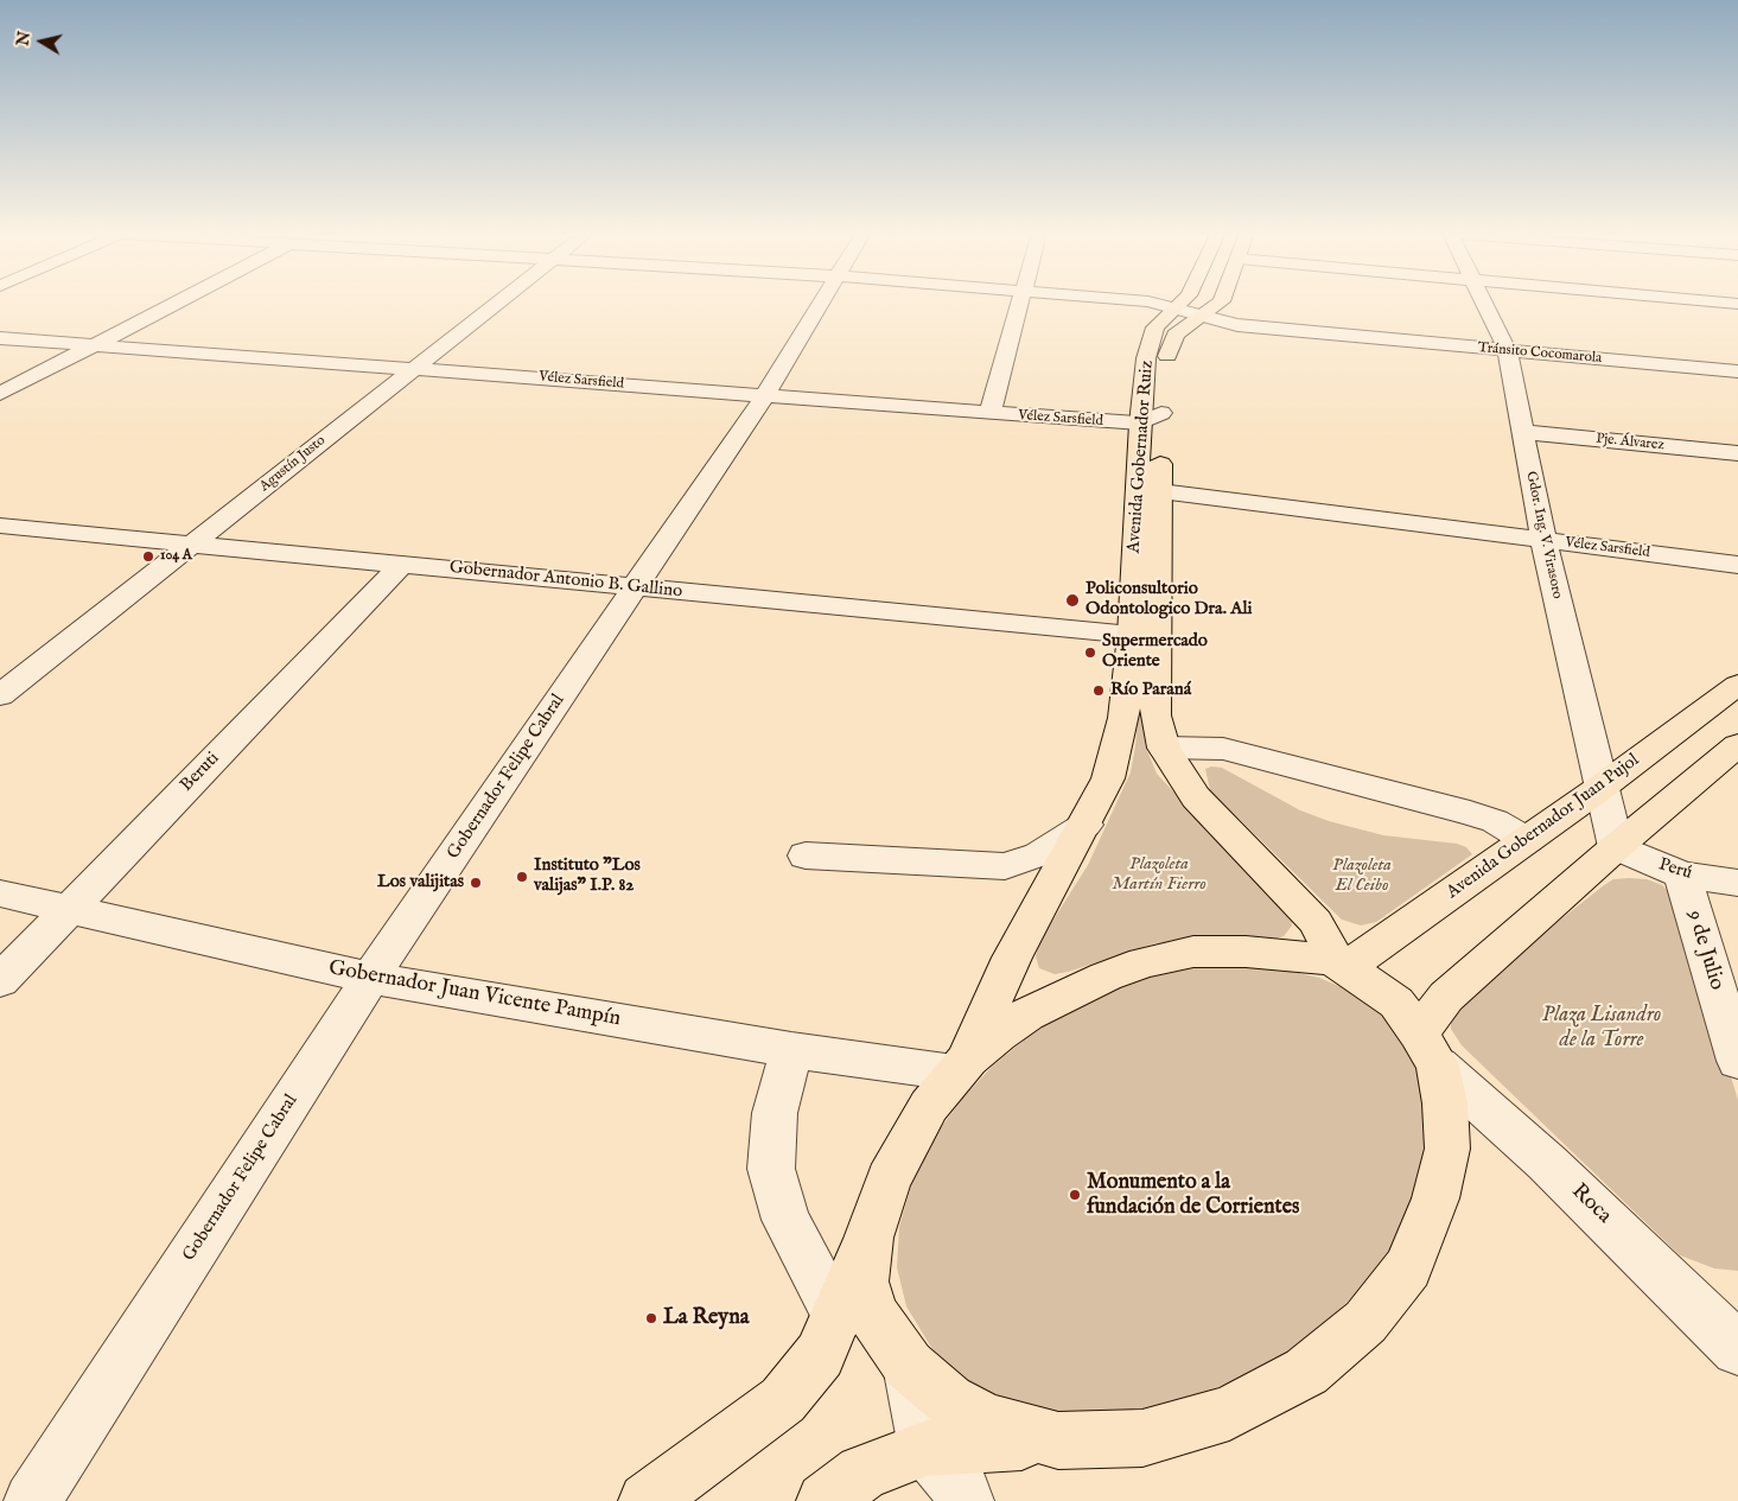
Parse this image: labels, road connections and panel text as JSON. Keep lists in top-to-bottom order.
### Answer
{
  "streets": {
    "main road": ["Avenida Gobernador Ruiz", "Avenida Gobernador Juan Pujol"],
    "street": [
      "Tránsito Cocomarola",
      "Vélez Sarsfield",
      "Pje. Álvarez",
      "Agustín Justo",
      "Gdor. Ing. V. Virasoro",
      "Gobernador Antonio B. Gallino",
      "Beruti",
      "Gobernador Felipe Cabral",
      "Perú",
      "9 de Julio",
      "Gobernador Juan Vicente Pampín",
      "Roca"
    ]
  },
  "crossings": [
    ["Tránsito Cocomarola", "Avenida Gobernador Ruiz"],
    ["Tránsito Cocomarola", "Gdor. Ing. V. Virasoro"],
    ["Vélez Sarsfield", "Avenida Gobernador Ruiz"],
    ["Vélez Sarsfield", "Agustín Justo"],
    ["Vélez Sarsfield", "Gdor. Ing. V. Virasoro"],
    ["Vélez Sarsfield", "Gobernador Felipe Cabral"],
    ["Pje. Álvarez", "Gdor. Ing. V. Virasoro"],
    ["Avenida Gobernador Ruiz", "Gobernador Antonio B. Gallino"],
    ["Avenida Gobernador Ruiz", "Avenida Gobernador Juan Pujol"],
    ["Avenida Gobernador Ruiz", "Gobernador Juan Vicente Pampín"],
    ["Agustín Justo", "Gobernador Antonio B. Gallino"],
    ["Gdor. Ing. V. Virasoro", "Avenida Gobernador Juan Pujol"],
    ["Gdor. Ing. V. Virasoro", "Perú"],
    ["Gobernador Antonio B. Gallino", "Beruti"],
    ["Gobernador Antonio B. Gallino", "Gobernador Felipe Cabral"],
    ["Beruti", "Gobernador Juan Vicente Pampín"],
    ["Gobernador Felipe Cabral", "Gobernador Juan Vicente Pampín"],
    ["Perú", "9 de Julio"]
  ],
  "parks": ["Plazoleta Martín Fierro", "Plazoleta El Ceibo", "Plaza Lisandro de la Torre"],
  "places": [
    "104 A",
    "Policonsultorio Odontologico Dra. Ali",
    "Supermercado Oriente",
    "Río Paraná",
    "Instituto \"Los valijas\" I.P. 82",
    "Los valijitas",
    "Monumento a la fundación de Corrientes",
    "La Reyna"
  ],
  "north": "left"
}
